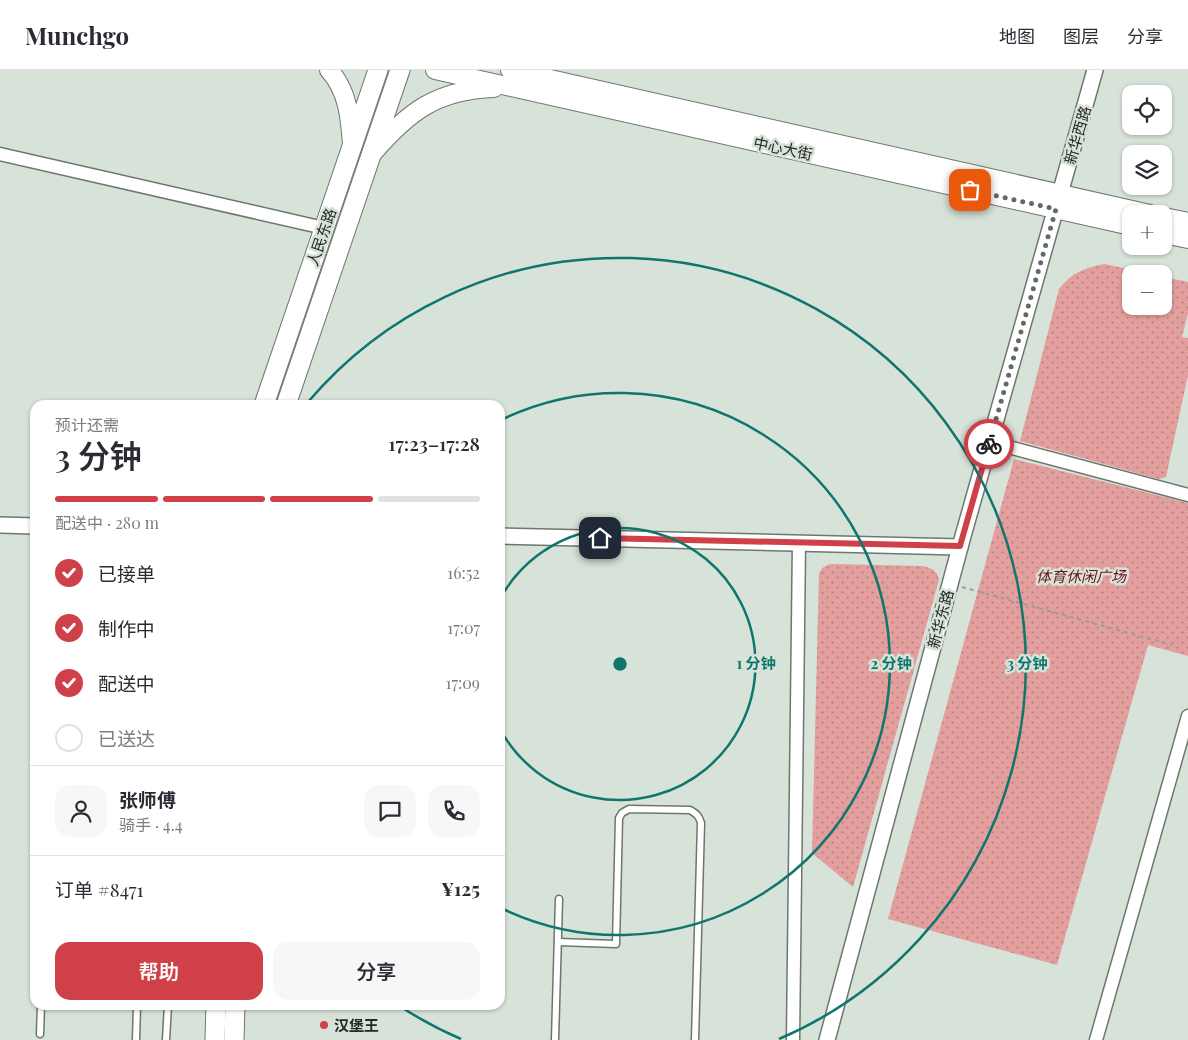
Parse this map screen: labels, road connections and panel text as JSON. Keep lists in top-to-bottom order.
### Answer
{
  "streets": {
    "main road": ["中心大街", "人民东路"],
    "street": ["新华西路", "新华东路"]
  },
  "crossings": [
    ["新华西路", "中心大街"],
    ["新华西路", "新华东路"],
    ["中心大街", "新华东路"]
  ],
  "parks": ["体育休闲广场"],
  "places": ["汉堡王"],
  "page": {
    "header": "Munchgo",
    "nav": ["地图", "图层", "分享"],
    "map_buttons": ["+", "−"],
    "heading": ["3 分钟", "预计还需", "17:23–17:28"],
    "panel": [
      "张师傅",
      "骑手 · 4.4",
      "订单 #8471",
      "¥125"
    ],
    "bar": "配送中 · 280 m",
    "list": [
      ["已接单", "16:52"],
      ["制作中", "17:07"],
      ["配送中", "17:09"],
      "已送达"
    ],
    "buttons": ["帮助", "分享"]
  },
  "rings": ["1 分钟", "2 分钟", "3 分钟"]
}
